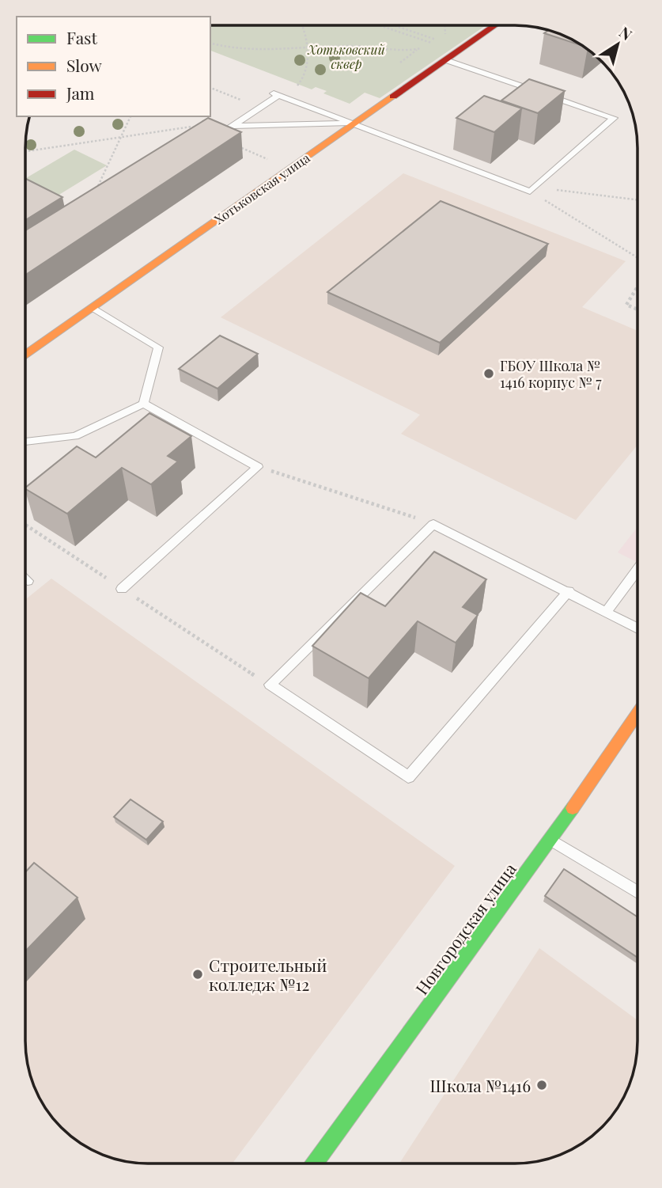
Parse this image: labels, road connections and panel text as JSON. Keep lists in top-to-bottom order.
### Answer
{
  "streets": {
    "street": ["Хотьковская улица", "Новгородская улица"]
  },
  "parks": ["Хотьковский сквер"],
  "places": ["ГБОУ Школа № 1416 корпус № 7", "Строительный колледж №12", "Школа №1416"],
  "legend": ["Fast", "Slow", "Jam"],
  "north": "top right"
}
